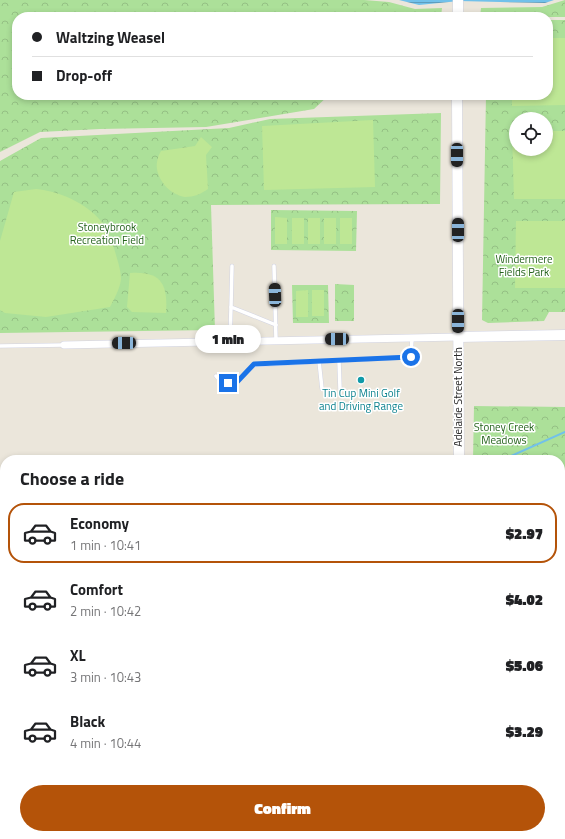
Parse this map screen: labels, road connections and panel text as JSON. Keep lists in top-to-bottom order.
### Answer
{
  "streets": {
    "main road": ["Adelaide Street North"]
  },
  "parks": ["Stoneybrook Recreation Field", "Windermere Fields Park", "Stoney Creek Meadows"],
  "places": ["Tin Cup Mini Golf and Driving Range"],
  "page": {
    "banner": ["Waltzing Weasel", "Drop-off"],
    "bubble": "1 min",
    "heading": "Choose a ride",
    "list": [
      {
        "name": "Economy",
        "note": "1 min · 10:41",
        "value": "$2.97"
      },
      {
        "name": "Comfort",
        "note": "2 min · 10:42",
        "value": "$4.02"
      },
      {
        "name": "XL",
        "note": "3 min · 10:43",
        "value": "$5.06"
      },
      {
        "name": "Black",
        "note": "4 min · 10:44",
        "value": "$3.29"
      }
    ],
    "buttons": "Confirm"
  }
}
